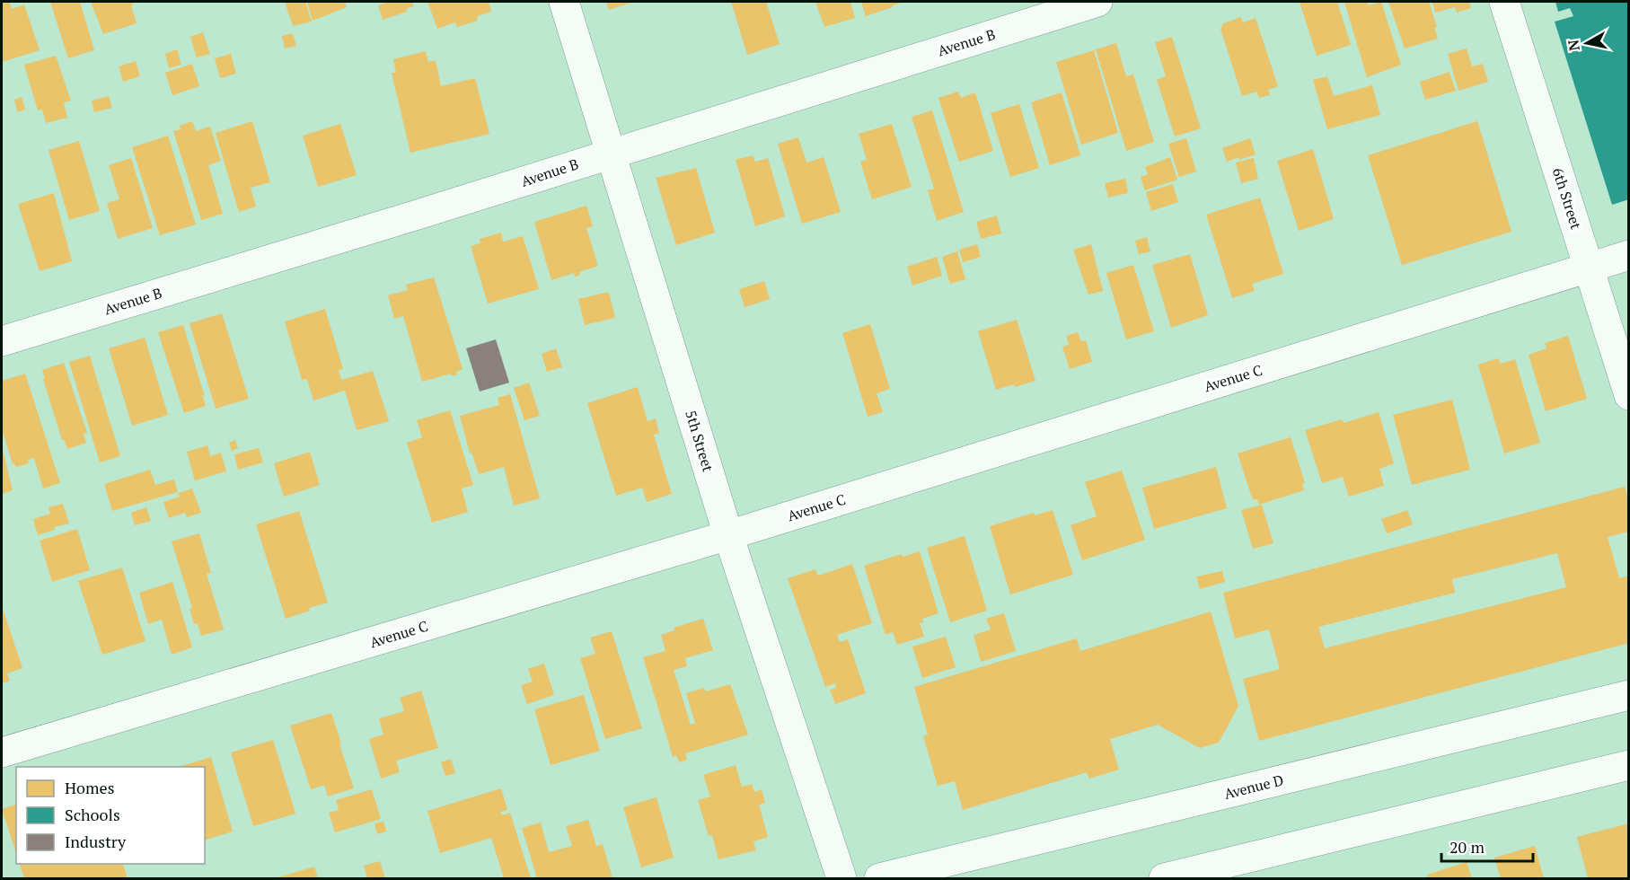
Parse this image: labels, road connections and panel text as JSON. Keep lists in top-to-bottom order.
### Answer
{
  "streets": {
    "street": [
      "Avenue B",
      "6th Street",
      "Avenue C",
      "5th Street",
      "Avenue D"
    ]
  },
  "crossings": [
    ["Avenue B", "5th Street"],
    ["6th Street", "Avenue C"],
    ["Avenue C", "5th Street"]
  ],
  "legend": ["Homes", "Schools", "Industry"],
  "scale_bar": "20 m",
  "north": "left"
}
